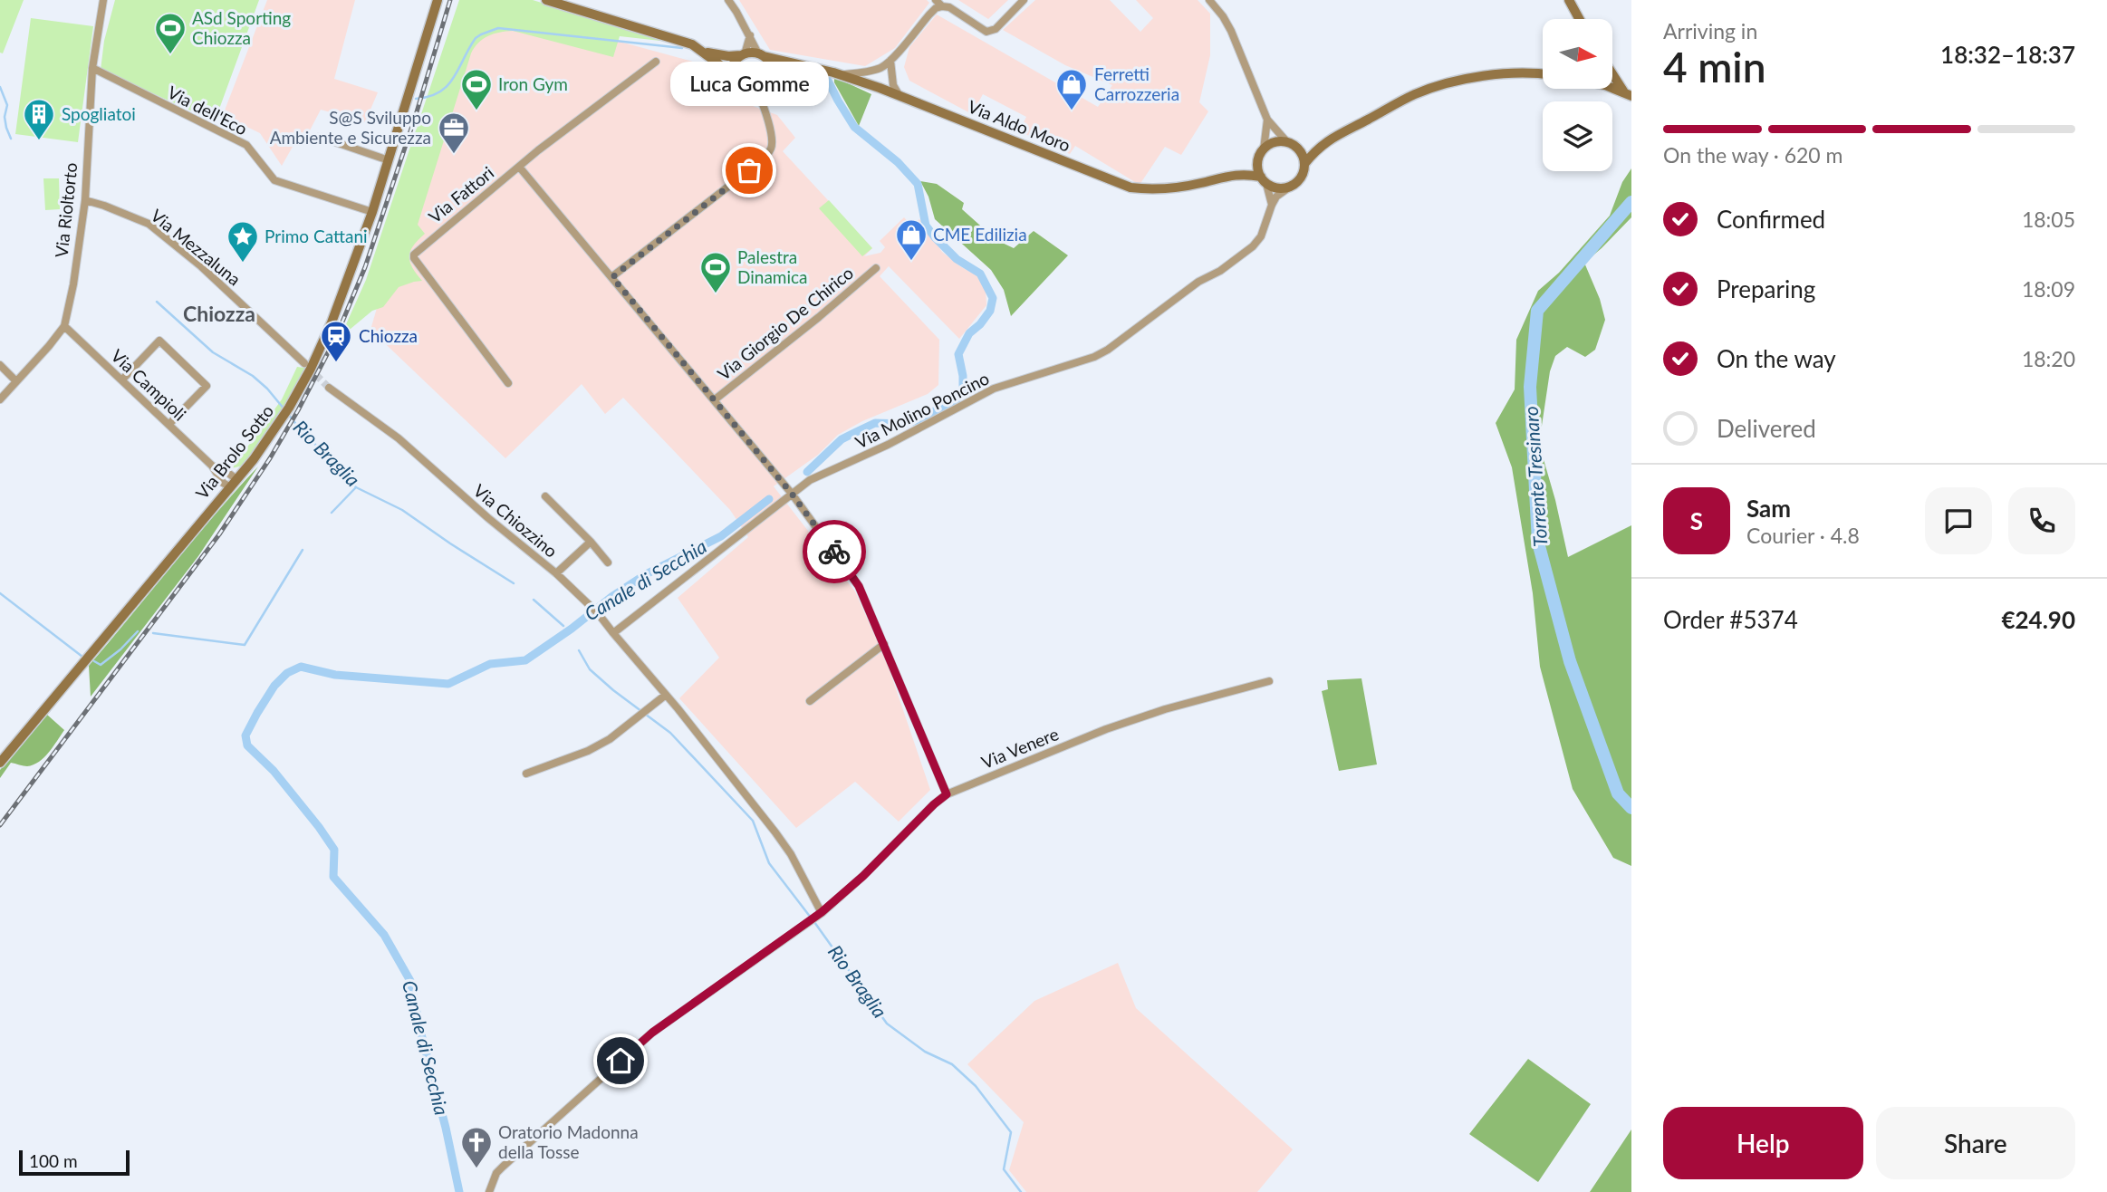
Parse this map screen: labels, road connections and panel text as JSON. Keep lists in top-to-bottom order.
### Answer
{
  "streets": {
    "main road": ["Via Aldo Moro", "Via Brolo Sotto"],
    "street": [
      "Via dell'Eco",
      "Via Fattori",
      "Via Rioltorto",
      "Via Mezzaluna",
      "Via Giorgio De Chirico",
      "Via Campioli",
      "Via Molino Poncino",
      "Via Chiozzino",
      "Via Venere"
    ]
  },
  "crossings": [
    ["Via dell'Eco", "Via Rioltorto"],
    ["Via dell'Eco", "Via Brolo Sotto"],
    ["Via Aldo Moro", "Via Molino Poncino"],
    ["Via Rioltorto", "Via Mezzaluna"],
    ["Via Rioltorto", "Via Campioli"],
    ["Via Campioli", "Via Brolo Sotto"],
    ["Via Molino Poncino", "Via Chiozzino"],
    ["Via Chiozzino", "Via Venere"]
  ],
  "districts": ["Chiozza"],
  "water": ["Rio Braglia", "Torrente Tresinaro", "Canale di Secchia"],
  "places": {
    "sports": ["ASd Sporting Chiozza", "Iron Gym", "Palestra Dinamica"],
    "shop": ["Ferretti Carrozzeria", "CME Edilizia"],
    "building": ["Spogliatoi"],
    "office": ["S@S Sviluppo Ambiente e Sicurezza"],
    "other": ["Luca Gomme"],
    "place": ["Primo Cattani"],
    "station": ["Chiozza"],
    "church": ["Oratorio Madonna della Tosse"]
  },
  "scale_bar": "100 m",
  "north": "right",
  "page": {
    "heading": ["4 min", "Arriving in", "18:32–18:37"],
    "panel": [
      "Sam",
      "Courier · 4.8",
      "Order #5374",
      "€24.90"
    ],
    "bubble": "Luca Gomme",
    "bar": "On the way · 620 m",
    "list": [
      ["Confirmed", "18:05"],
      ["Preparing", "18:09"],
      ["On the way", "18:20"],
      "Delivered"
    ],
    "round": "S",
    "buttons": ["Help", "Share"],
    "scale": "100 m"
  }
}
